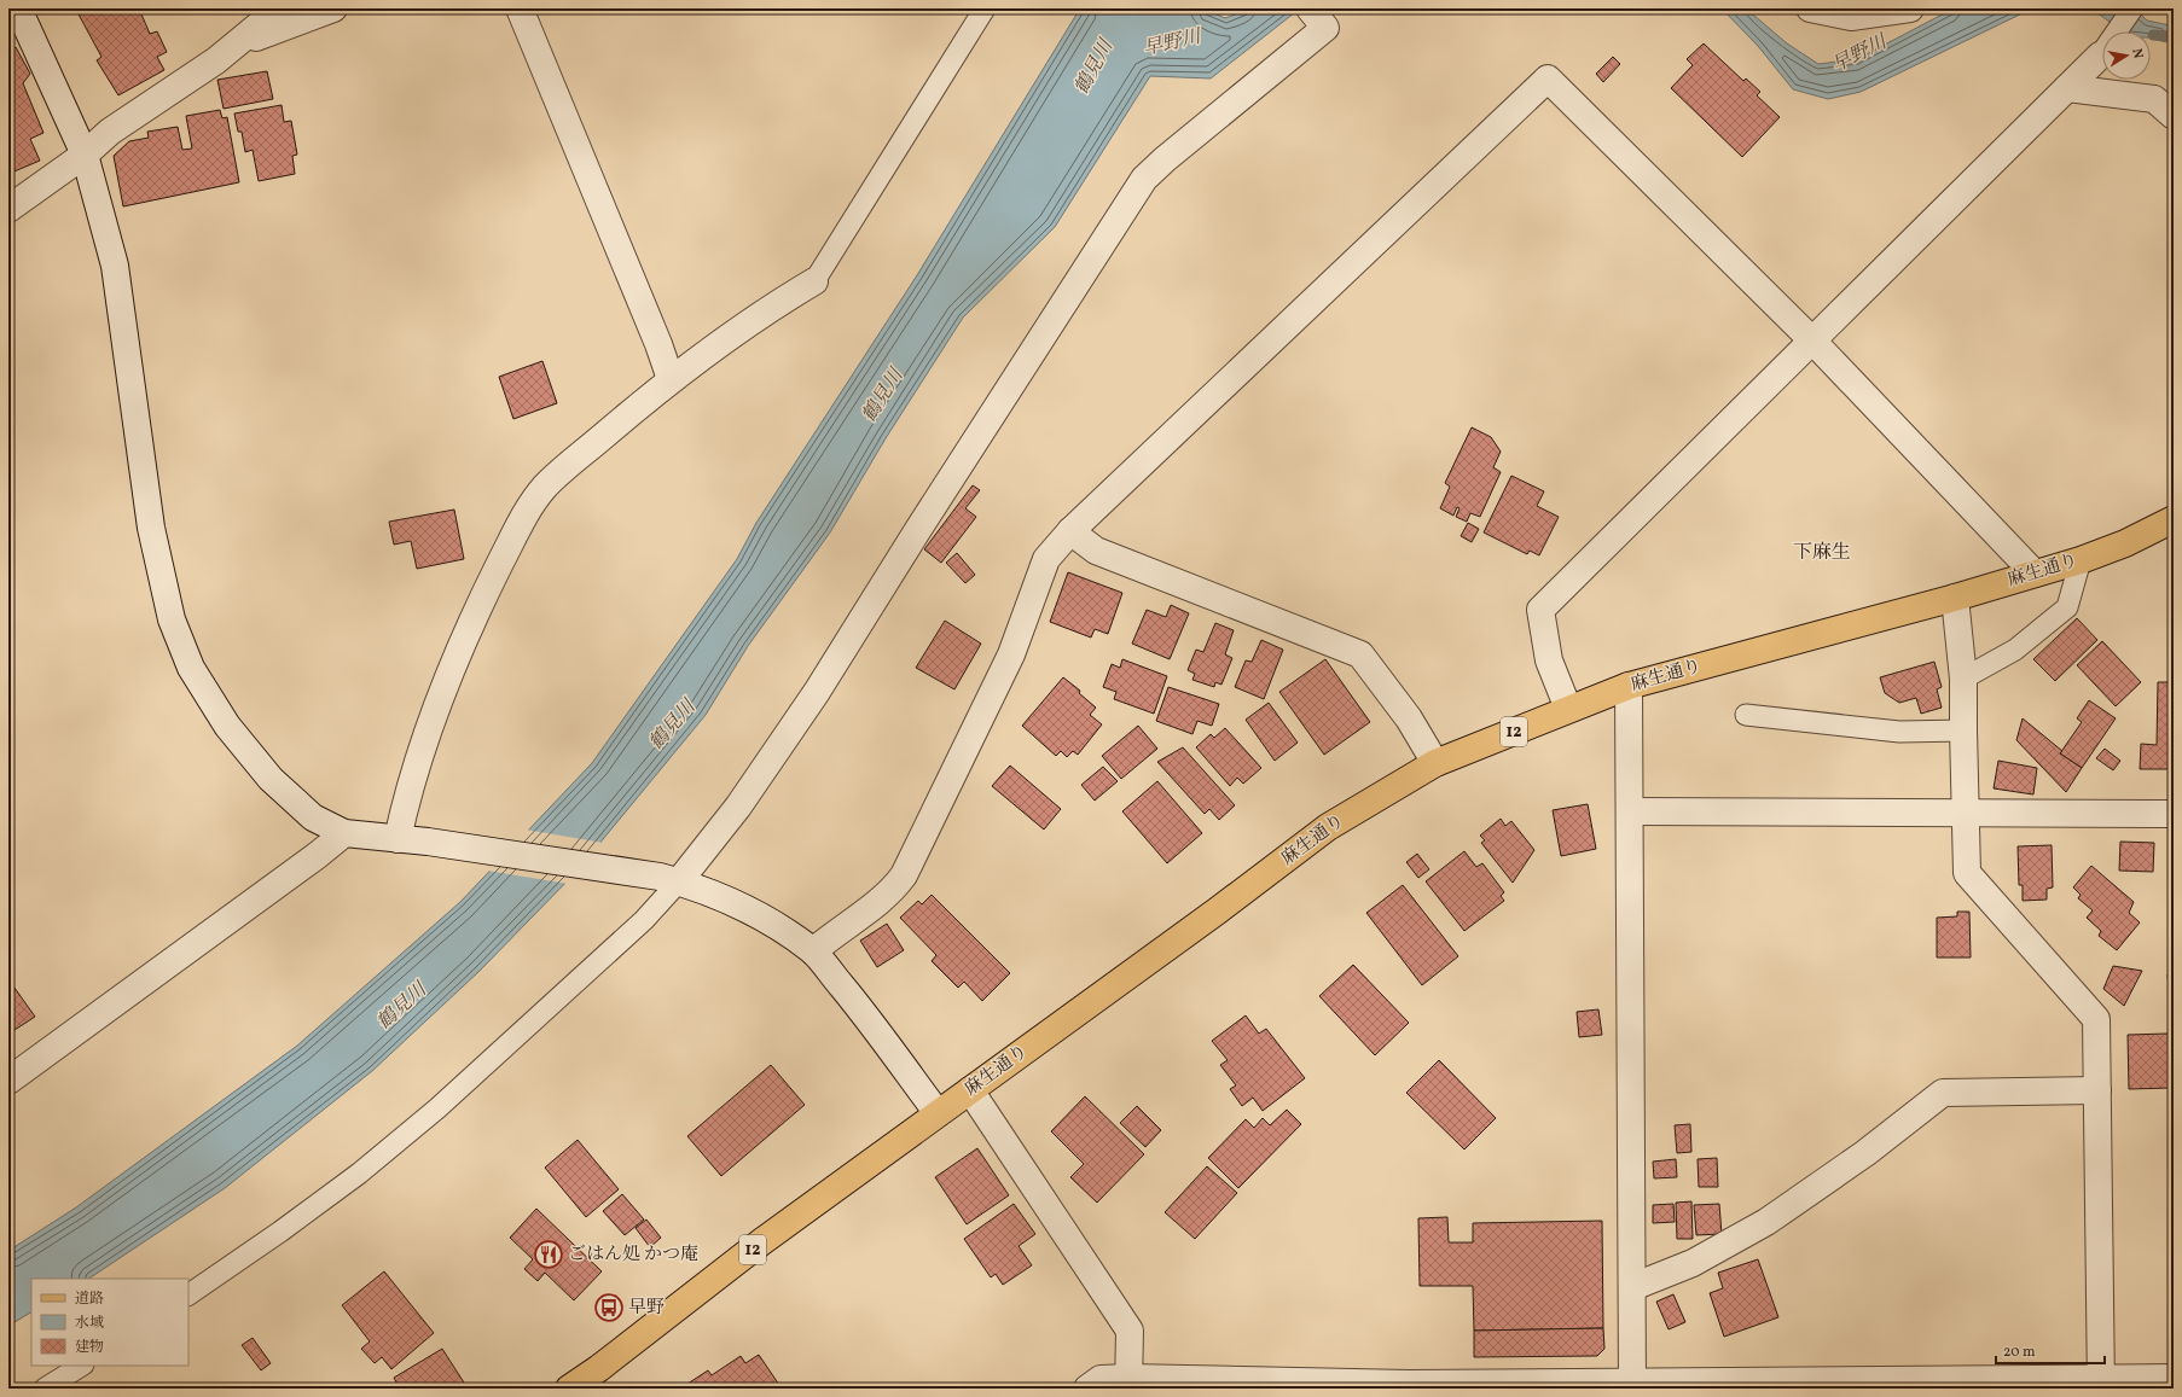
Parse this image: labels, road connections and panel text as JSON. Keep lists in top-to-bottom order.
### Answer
{
  "streets": {
    "main road": ["麻生通り", "12"]
  },
  "districts": ["下麻生"],
  "water": ["早野川", "鶴見川"],
  "places": {
    "restaurant": ["ごはん処 かつ庵"],
    "bus stop": ["早野"]
  },
  "legend": ["道路", "水域", "建物"],
  "scale_bar": "20 m",
  "north": "right"
}
